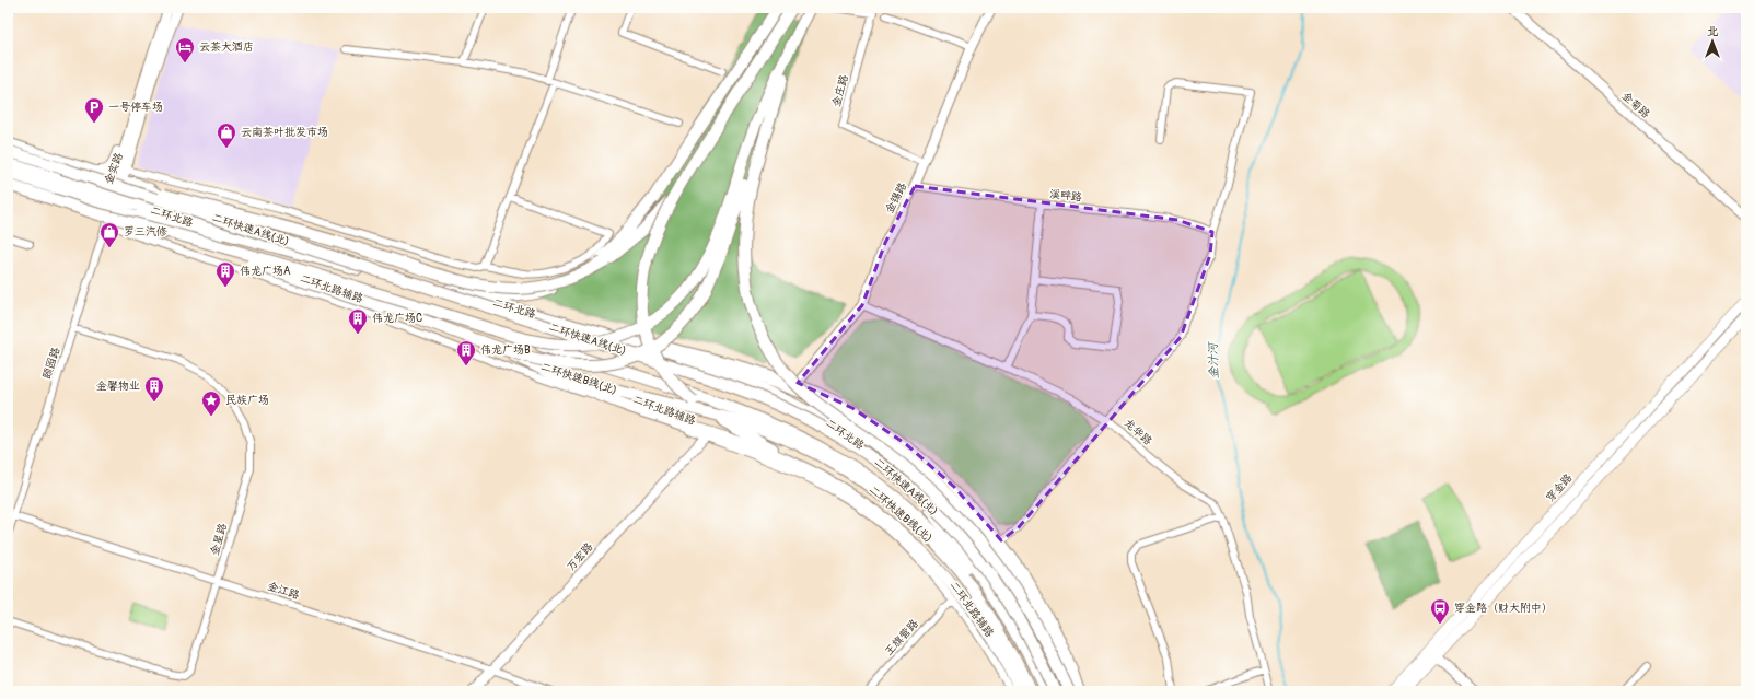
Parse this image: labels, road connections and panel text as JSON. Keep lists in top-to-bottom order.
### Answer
{
  "streets": {
    "main road": [
      "二环北路",
      "二环快速A线(北)",
      "二环快速B线(北)",
      "穿金路"
    ],
    "street": [
      "金庄路",
      "金菊路",
      "金实路",
      "溪畔路",
      "金锡路",
      "二环北路辅路",
      "颐园路",
      "龙华路",
      "金星路",
      "万宏路",
      "金江路",
      "王旗营路"
    ]
  },
  "crossings": [
    ["金庄路", "金锡路"],
    ["金实路", "二环北路"],
    ["金实路", "颐园路"],
    ["溪畔路", "金锡路"],
    ["金锡路", "龙华路"],
    ["二环北路", "颐园路"],
    ["二环北路辅路", "颐园路"],
    ["二环北路辅路", "万宏路"],
    ["二环北路辅路", "王旗营路"],
    ["颐园路", "金星路"],
    ["颐园路", "金江路"],
    ["金星路", "金江路"],
    ["万宏路", "金江路"]
  ],
  "water": ["金汁河"],
  "places": {
    "hotel": ["云茶大酒店"],
    "parking": ["一号停车场"],
    "shop": ["云南茶叶批发市场", "罗三汽修"],
    "building": [
      "伟龙广场A",
      "伟龙广场C",
      "伟龙广场B",
      "金馨物业"
    ],
    "place": ["民族广场"],
    "bus stop": ["穿金路（财大附中）"]
  },
  "north": "top"
}
